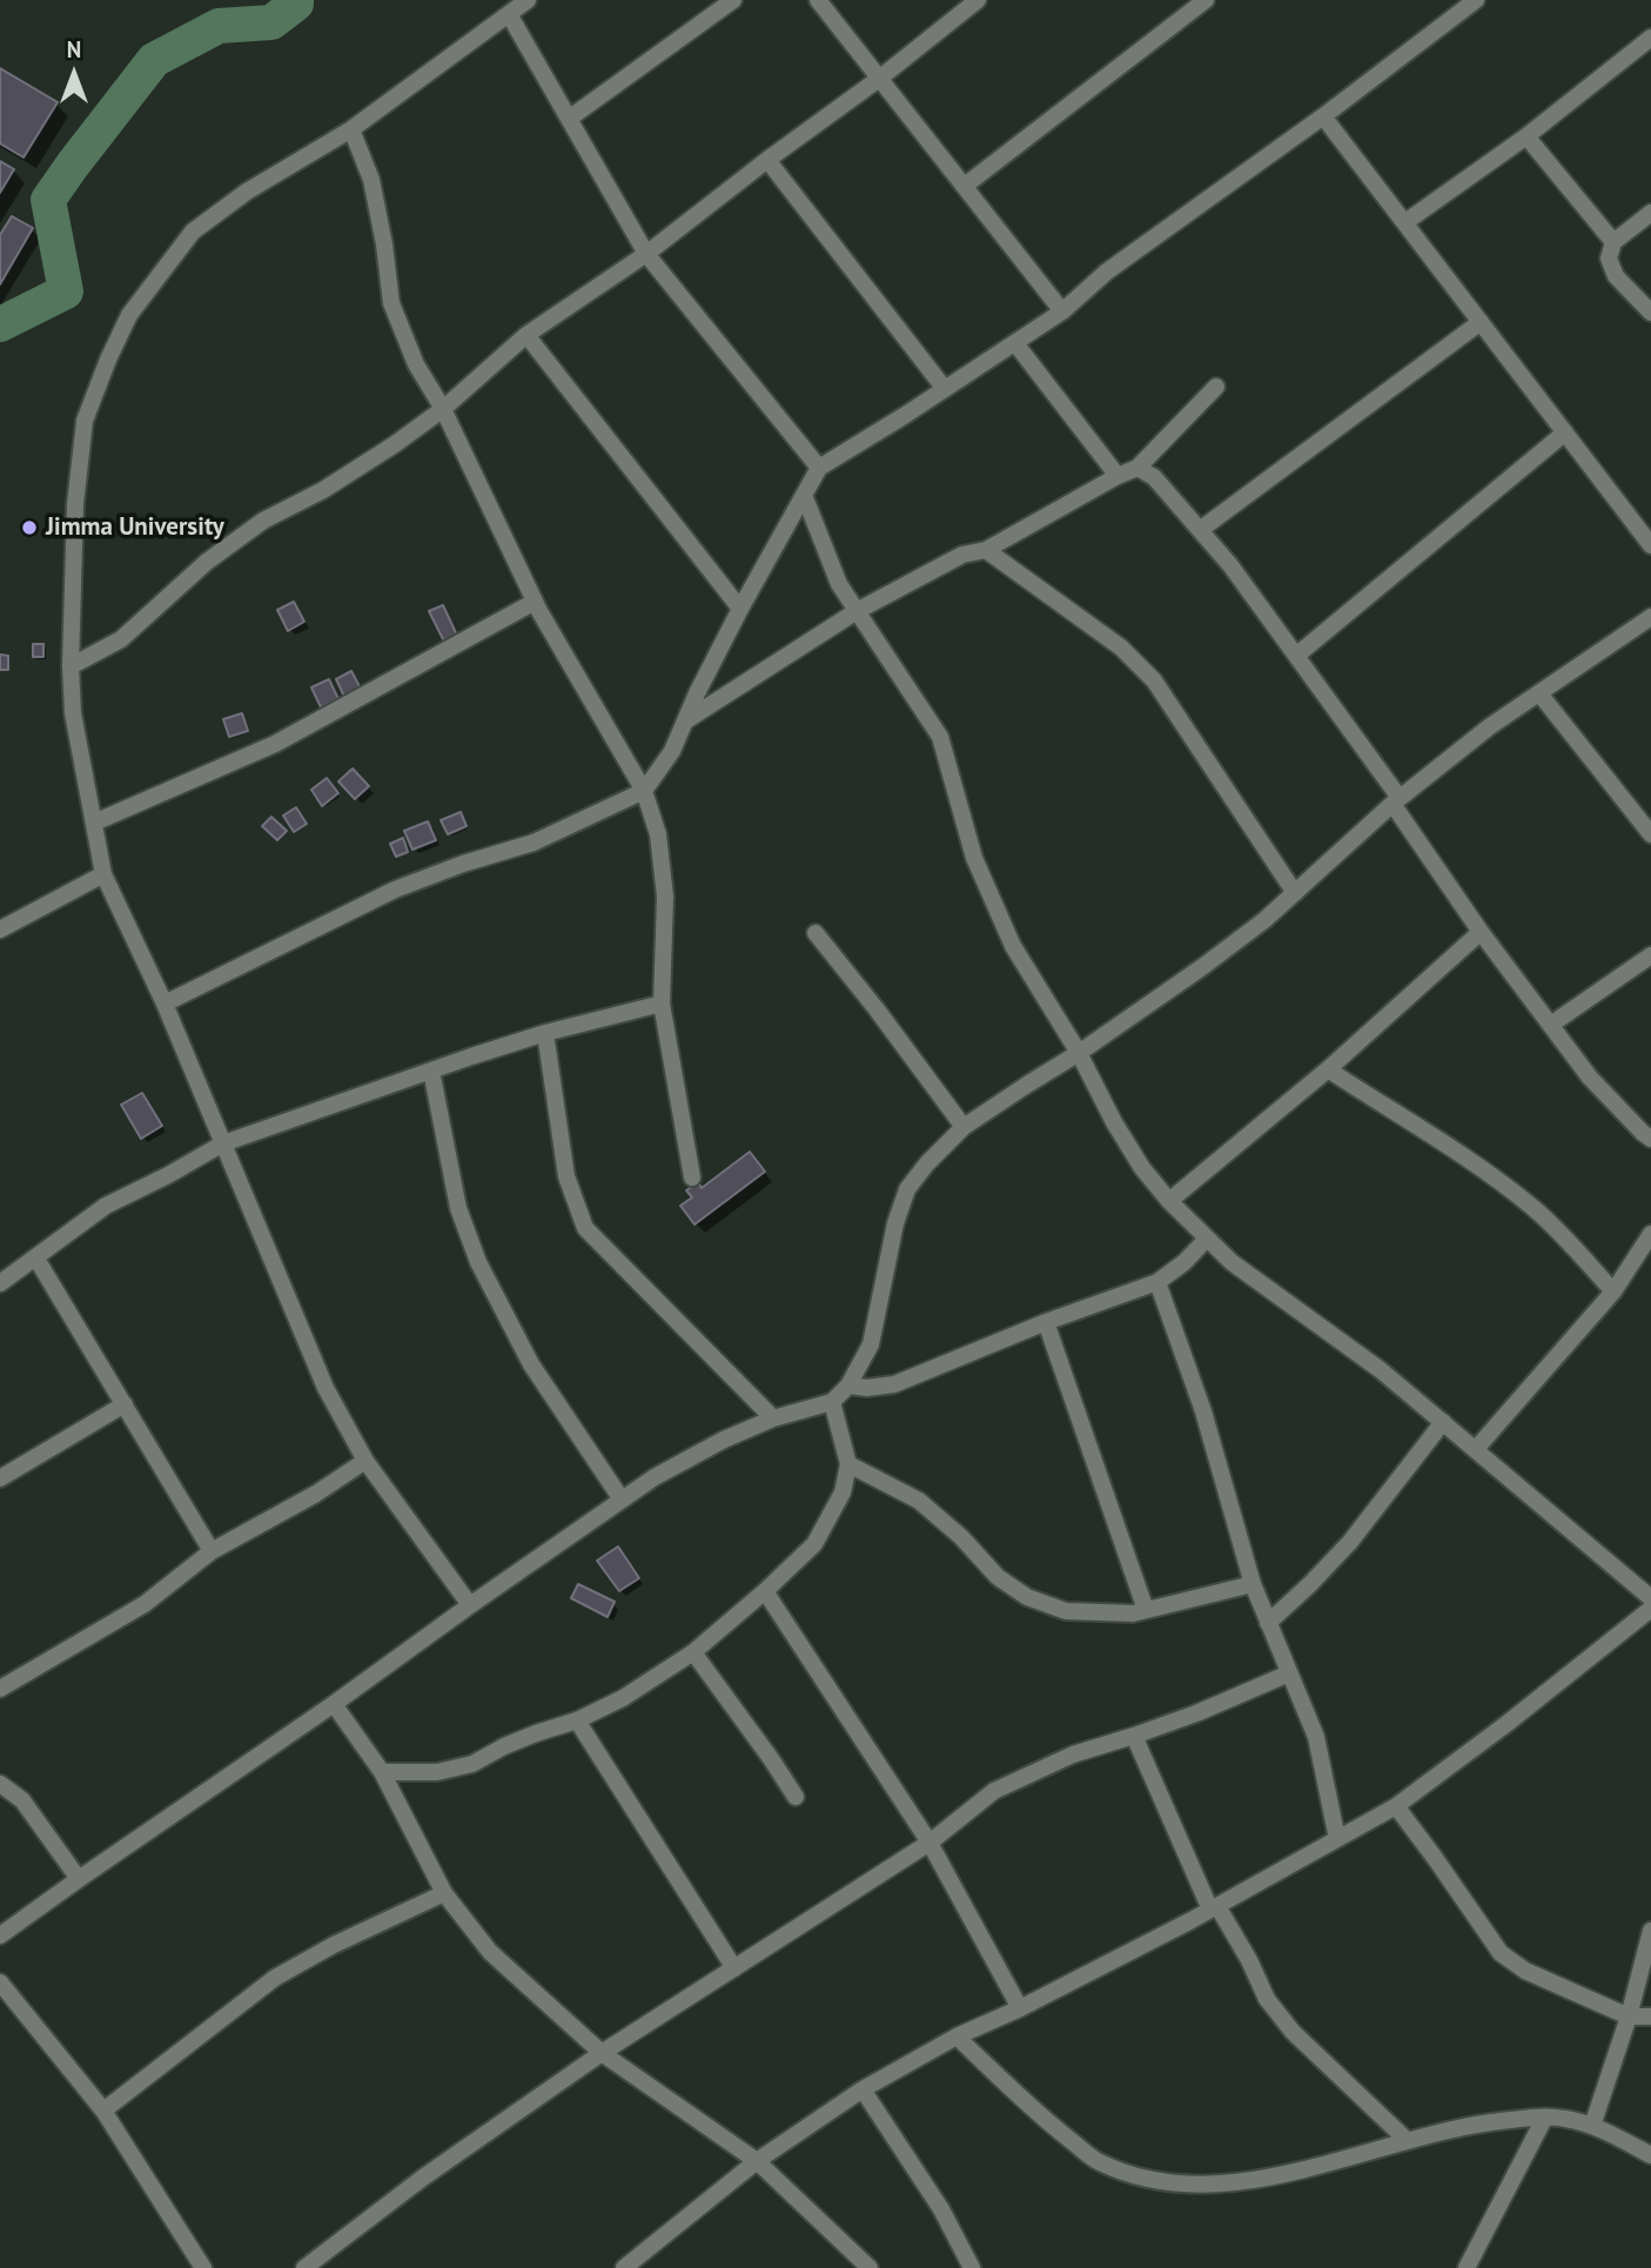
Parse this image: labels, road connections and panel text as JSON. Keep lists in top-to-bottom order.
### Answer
{
  "places": ["Jimma University"],
  "north": "top"
}
